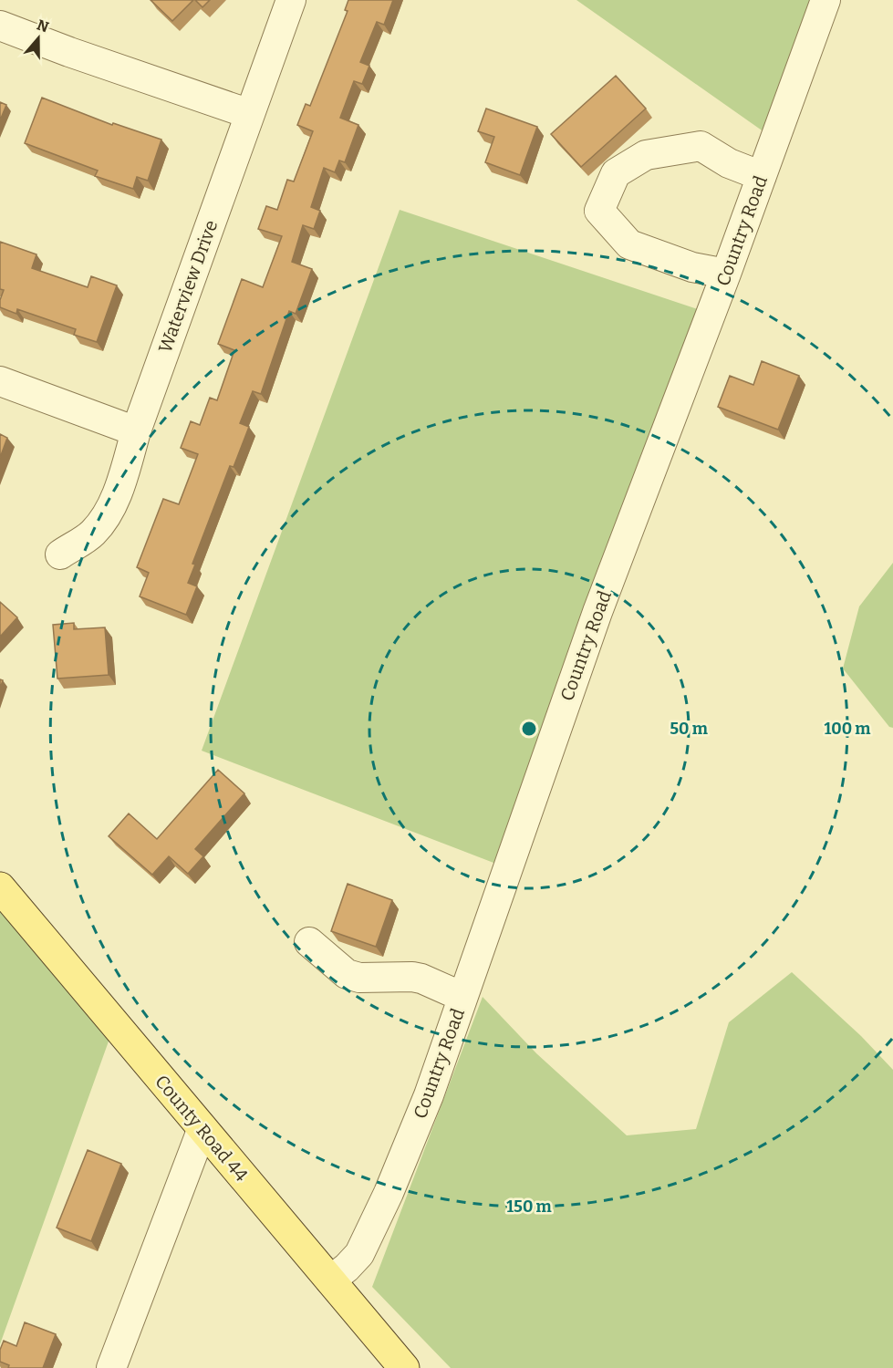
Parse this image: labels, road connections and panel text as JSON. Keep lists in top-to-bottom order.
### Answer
{
  "streets": {
    "main road": ["County Road 44"],
    "street": ["Country Road", "Waterview Drive"]
  },
  "crossings": [
    ["Country Road", "County Road 44"]
  ],
  "north": "top",
  "rings": ["50 m", "100 m", "150 m"]
}
